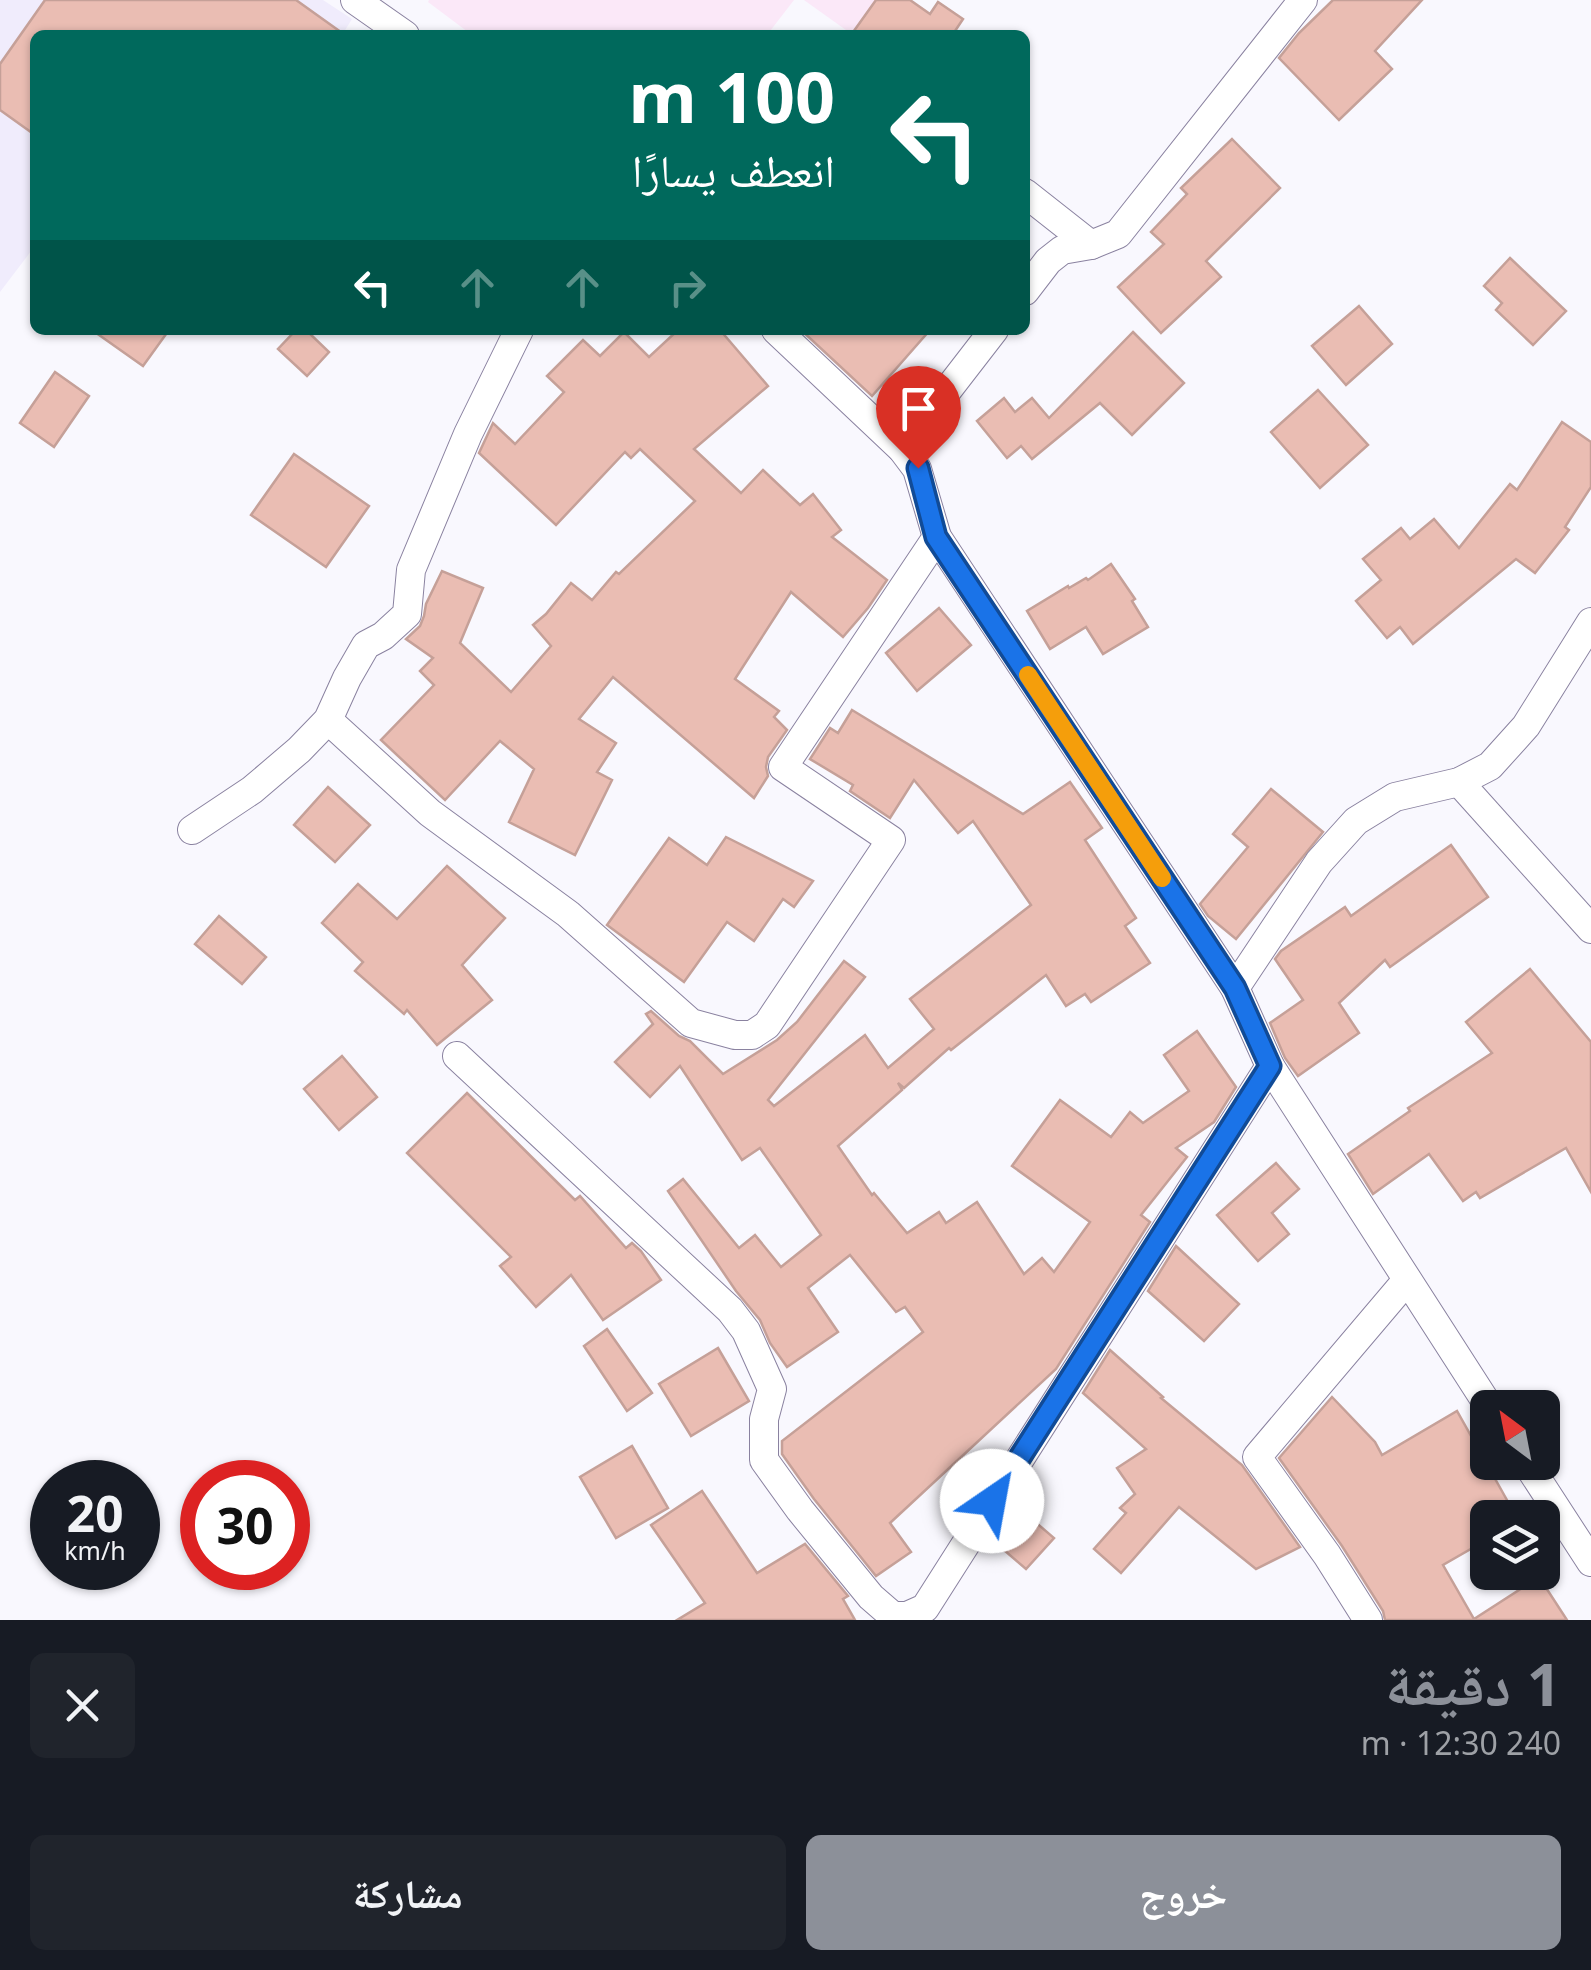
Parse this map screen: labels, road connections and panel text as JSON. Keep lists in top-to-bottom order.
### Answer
{
  "north": "top left",
  "page": {
    "turn": ["100 m", "انعطف يسارًا"],
    "speed": "20 km/h",
    "limit": "30",
    "heading": ["1 دقيقة", "240 m · 12:30"],
    "buttons": ["خروج", "مشاركة"]
  }
}
